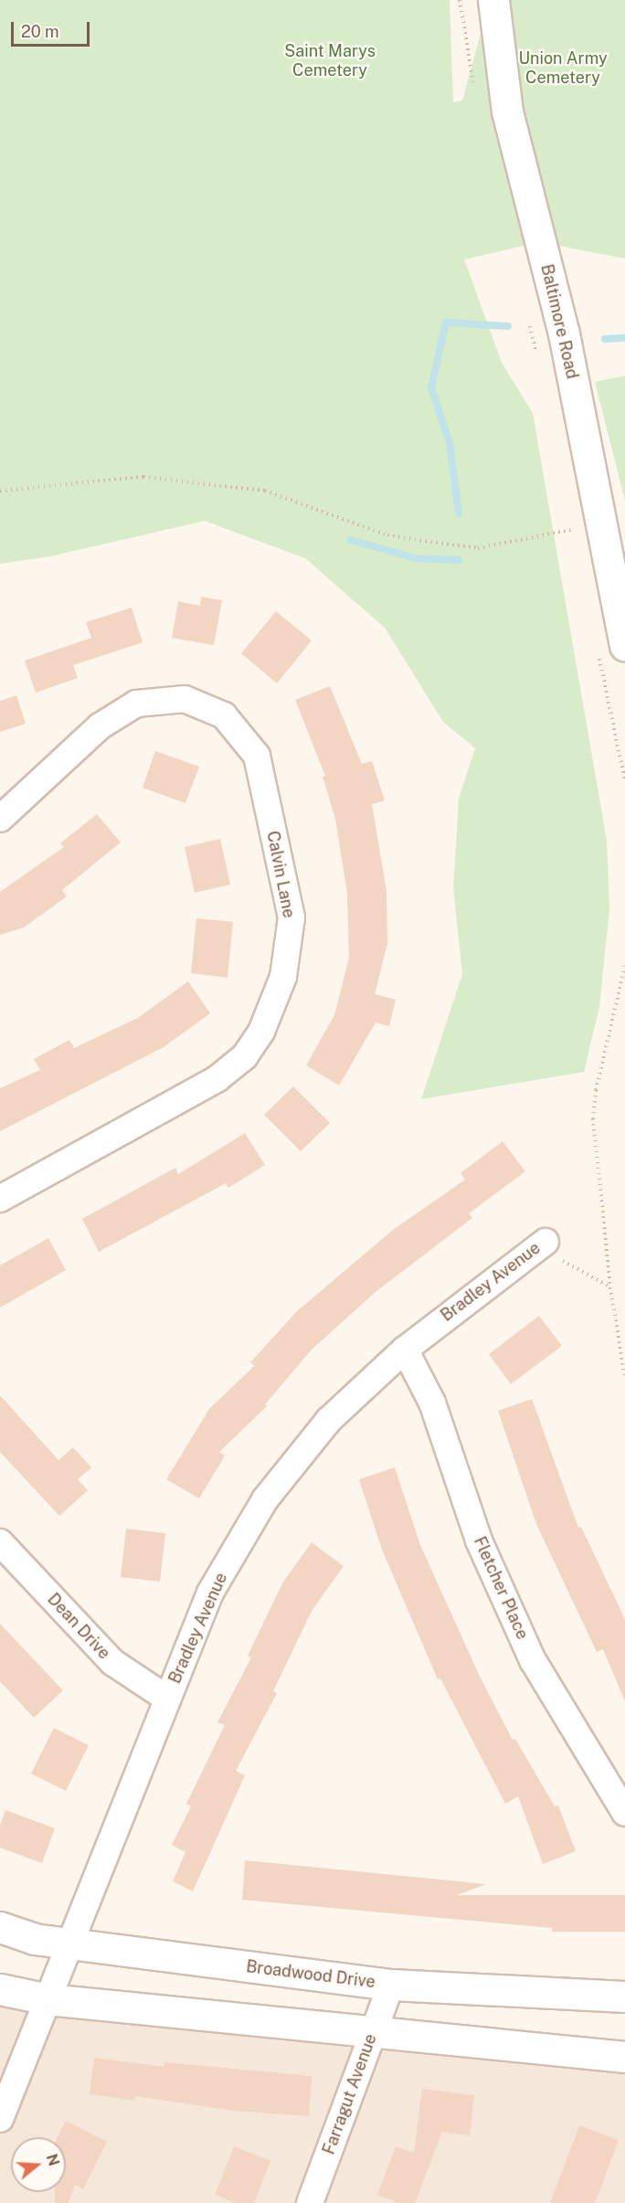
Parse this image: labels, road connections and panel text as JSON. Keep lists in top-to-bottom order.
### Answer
{
  "streets": {
    "street": [
      "Baltimore Road",
      "Calvin Lane",
      "Bradley Avenue",
      "Fletcher Place",
      "Dean Drive",
      "Broadwood Drive",
      "Farragut Avenue"
    ]
  },
  "crossings": [
    ["Bradley Avenue", "Fletcher Place"],
    ["Bradley Avenue", "Dean Drive"],
    ["Bradley Avenue", "Broadwood Drive"],
    ["Broadwood Drive", "Farragut Avenue"]
  ],
  "parks": ["Saint Marys Cemetery", "Union Army Cemetery"],
  "scale_bar": "20 m",
  "north": "right"
}
